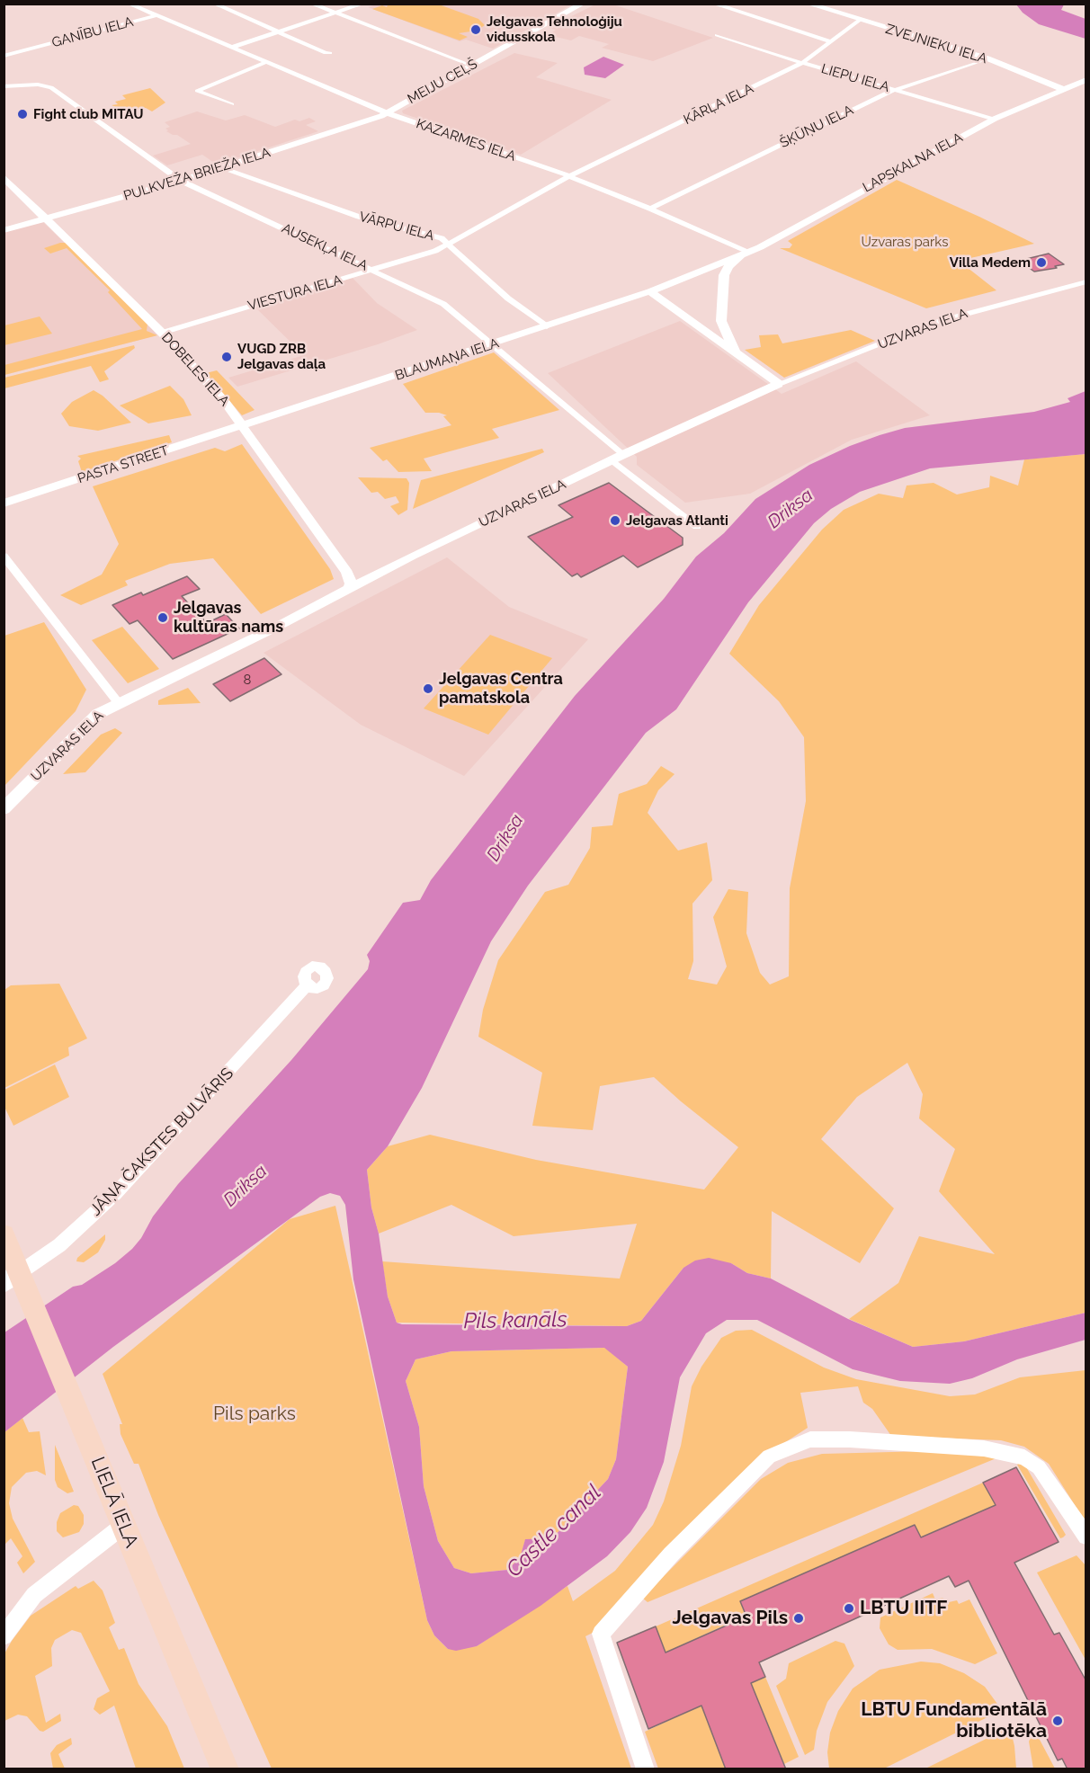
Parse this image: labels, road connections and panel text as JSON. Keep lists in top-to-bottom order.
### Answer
{
  "streets": {
    "main road": ["LIELĀ IELA"],
    "street": [
      "GANĪBU IELA",
      "ZVEJNIEKU IELA",
      "LIEPU IELA",
      "MEIJU CEĻŠ",
      "KĀRĻA IELA",
      "ŠĶŪŅU IELA",
      "KAZARMES IELA",
      "LAPSKALNA IELA",
      "PULKVEŽA BRIEŽA IELA",
      "VĀRPU IELA",
      "AUSEKĻA IELA",
      "VIESTURA IELA",
      "UZVARAS IELA",
      "BLAUMAŅA IELA",
      "DOBELES IELA",
      "PASTA STREET",
      "JĀŅA ČAKSTES BULVĀRIS"
    ]
  },
  "crossings": [
    ["GANĪBU IELA", "KAZARMES IELA"],
    ["ZVEJNIEKU IELA", "KĀRĻA IELA"],
    ["ZVEJNIEKU IELA", "ŠĶŪŅU IELA"],
    ["ZVEJNIEKU IELA", "LAPSKALNA IELA"],
    ["LIEPU IELA", "KĀRĻA IELA"],
    ["LIEPU IELA", "ŠĶŪŅU IELA"],
    ["LIEPU IELA", "LAPSKALNA IELA"],
    ["MEIJU CEĻŠ", "KAZARMES IELA"],
    ["MEIJU CEĻŠ", "PULKVEŽA BRIEŽA IELA"],
    ["KĀRĻA IELA", "KAZARMES IELA"],
    ["KĀRĻA IELA", "VIESTURA IELA"],
    ["ŠĶŪŅU IELA", "KAZARMES IELA"],
    ["KAZARMES IELA", "LAPSKALNA IELA"],
    ["KAZARMES IELA", "PULKVEŽA BRIEŽA IELA"],
    ["KAZARMES IELA", "VIESTURA IELA"],
    ["LAPSKALNA IELA", "BLAUMAŅA IELA"],
    ["PULKVEŽA BRIEŽA IELA", "VĀRPU IELA"],
    ["PULKVEŽA BRIEŽA IELA", "AUSEKĻA IELA"],
    ["PULKVEŽA BRIEŽA IELA", "DOBELES IELA"],
    ["VĀRPU IELA", "VIESTURA IELA"],
    ["VĀRPU IELA", "BLAUMAŅA IELA"],
    ["AUSEKĻA IELA", "VIESTURA IELA"],
    ["AUSEKĻA IELA", "UZVARAS IELA"],
    ["AUSEKĻA IELA", "BLAUMAŅA IELA"],
    ["VIESTURA IELA", "DOBELES IELA"],
    ["UZVARAS IELA", "DOBELES IELA"],
    ["BLAUMAŅA IELA", "DOBELES IELA"],
    ["BLAUMAŅA IELA", "PASTA STREET"],
    ["DOBELES IELA", "PASTA STREET"],
    ["JĀŅA ČAKSTES BULVĀRIS", "LIELĀ IELA"]
  ],
  "water": ["Driksa", "Pils kanāls", "Castle canal"],
  "parks": ["Uzvaras parks", "Pils parks"],
  "places": [
    "Jelgavas Tehnoloģiju vidusskola",
    "Fight club MITAU",
    "Villa Medem",
    "VUGD ZRB Jelgavas daļa",
    "Jelgavas Atlanti",
    "Jelgavas kultūras nams",
    "Jelgavas Centra pamatskola",
    "LBTU IITF",
    "Jelgavas Pils",
    "LBTU Fundamentālā bibliotēka"
  ],
  "house_numbers": ["8"]
}
